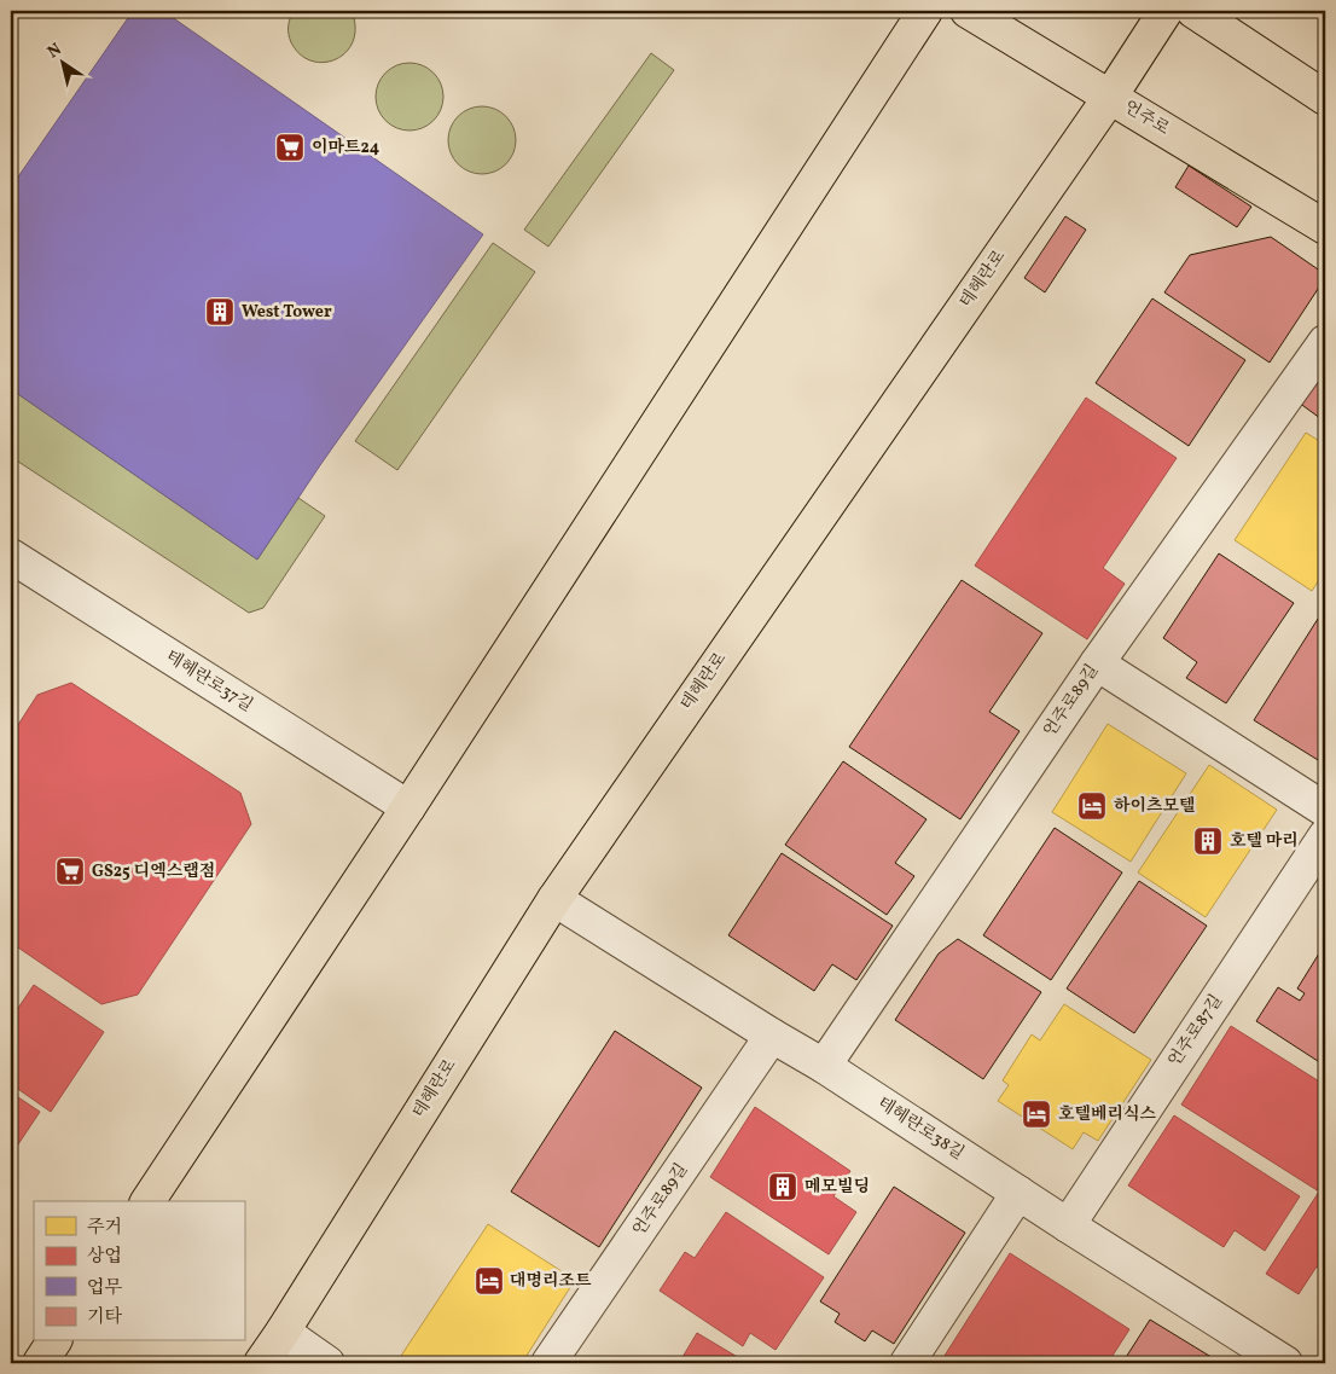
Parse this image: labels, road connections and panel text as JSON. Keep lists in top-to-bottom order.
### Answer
{
  "streets": {
    "main road": ["언주로", "테헤란로"],
    "street": [
      "테헤란로37길",
      "언주로89길",
      "언주로87길",
      "테헤란로38길"
    ]
  },
  "crossings": [
    ["언주로", "테헤란로"],
    ["테헤란로", "테헤란로38길"],
    ["언주로89길", "테헤란로38길"],
    ["언주로87길", "테헤란로38길"]
  ],
  "places": {
    "supermarket": ["이마트24", "GS25 디엑스랩점"],
    "building": ["West Tower", "호텔 마리", "메모빌딩"],
    "hotel": ["하이츠모텔", "호텔베리식스", "대명리조트"]
  },
  "legend": [
    "주거",
    "상업",
    "업무",
    "기타"
  ],
  "north": "top left"
}
